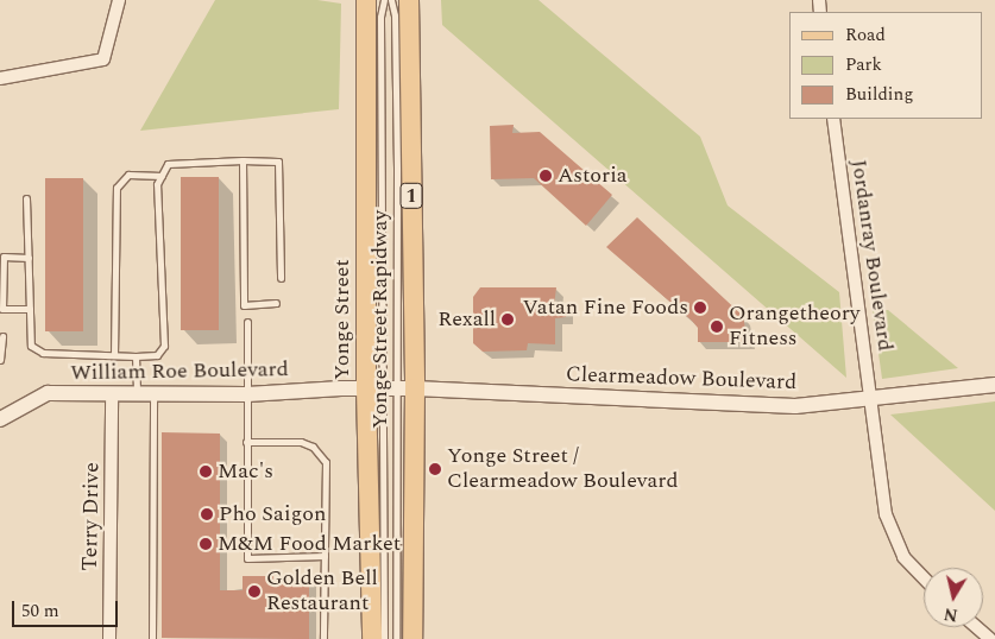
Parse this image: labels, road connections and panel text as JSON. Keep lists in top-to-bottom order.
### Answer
{
  "streets": {
    "main road": ["1", "Yonge Street"],
    "street": [
      "Jordanray Boulevard",
      "William Roe Boulevard",
      "Clearmeadow Boulevard",
      "Terry Drive"
    ],
    "lane": ["Yonge Street Rapidway"]
  },
  "crossings": [
    ["Jordanray Boulevard", "Clearmeadow Boulevard"],
    ["Yonge Street", "Yonge Street Rapidway"],
    ["Yonge Street", "William Roe Boulevard"],
    ["Yonge Street", "Clearmeadow Boulevard"],
    ["Yonge Street Rapidway", "William Roe Boulevard"],
    ["Yonge Street Rapidway", "Clearmeadow Boulevard"],
    ["William Roe Boulevard", "Clearmeadow Boulevard"],
    ["William Roe Boulevard", "Terry Drive"]
  ],
  "places": [
    "Astoria",
    "Vatan Fine Foods",
    "Rexall",
    "Orangetheory Fitness",
    "Yonge Street / Clearmeadow Boulevard",
    "Mac's",
    "Pho Saigon",
    "M&M Food Market",
    "Golden Bell Restaurant"
  ],
  "legend": ["Road", "Park", "Building"],
  "scale_bar": "50 m",
  "north": "bottom"
}
